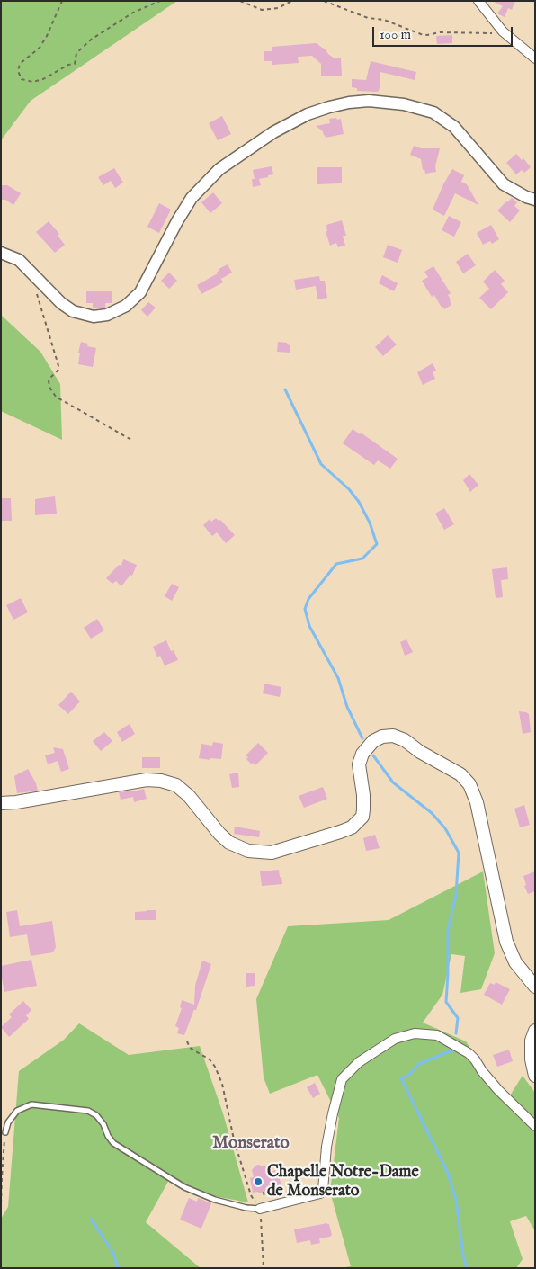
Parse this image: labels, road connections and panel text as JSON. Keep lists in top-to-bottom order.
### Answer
{
  "districts": ["Monserato"],
  "places": ["Chapelle Notre-Dame de Monserato"],
  "scale_bar": "100 m"
}
